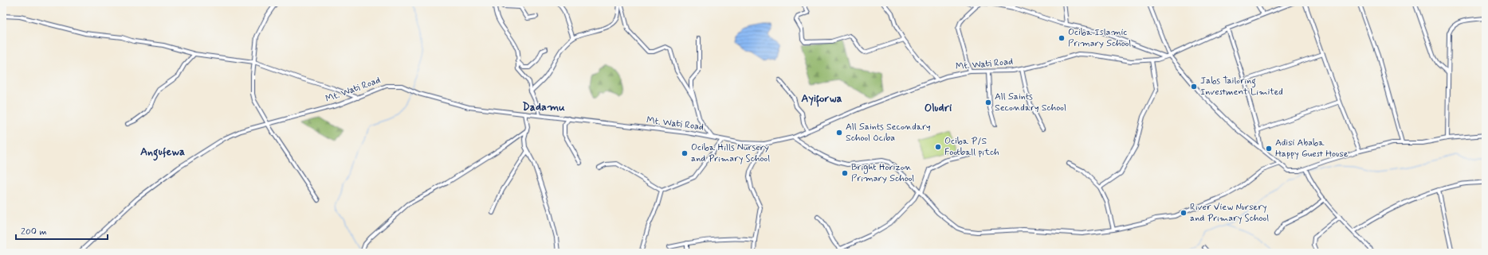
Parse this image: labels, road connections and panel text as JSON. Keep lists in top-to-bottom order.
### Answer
{
  "streets": {
    "street": ["Mt. Wati Road"]
  },
  "districts": [
    "Ayiforwa",
    "Dadamu",
    "Oludri",
    "Angufewa"
  ],
  "places": [
    "Ociba Islamic Primary School",
    "Jabs Tailoring Investment Limited",
    "All Saints Secondary School",
    "All Saints Secondary School Ociba",
    "Ociba P/S Football pitch",
    "Adisi Ababa Happy Guest House",
    "Ociba Hills Nursery and Primary School",
    "Bright Horizon Primary School",
    "River View Nursery and Primary School"
  ],
  "scale_bar": "200 m"
}
